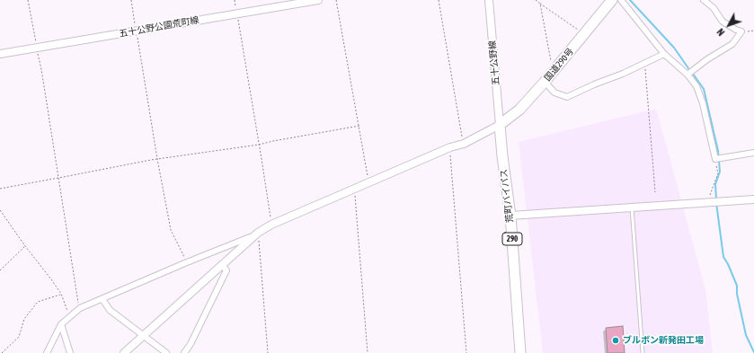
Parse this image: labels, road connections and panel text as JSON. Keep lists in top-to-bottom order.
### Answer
{
  "streets": {
    "highway": ["国道290号", "荒町バイパス", "290"],
    "street": ["五十公野公園荒町線", "五十公野線"]
  },
  "crossings": [
    ["五十公野線", "国道290号"],
    ["五十公野線", "荒町バイパス"],
    ["国道290号", "荒町バイパス"]
  ],
  "places": ["ブルボン新発田工場"],
  "north": "bottom left"
}
